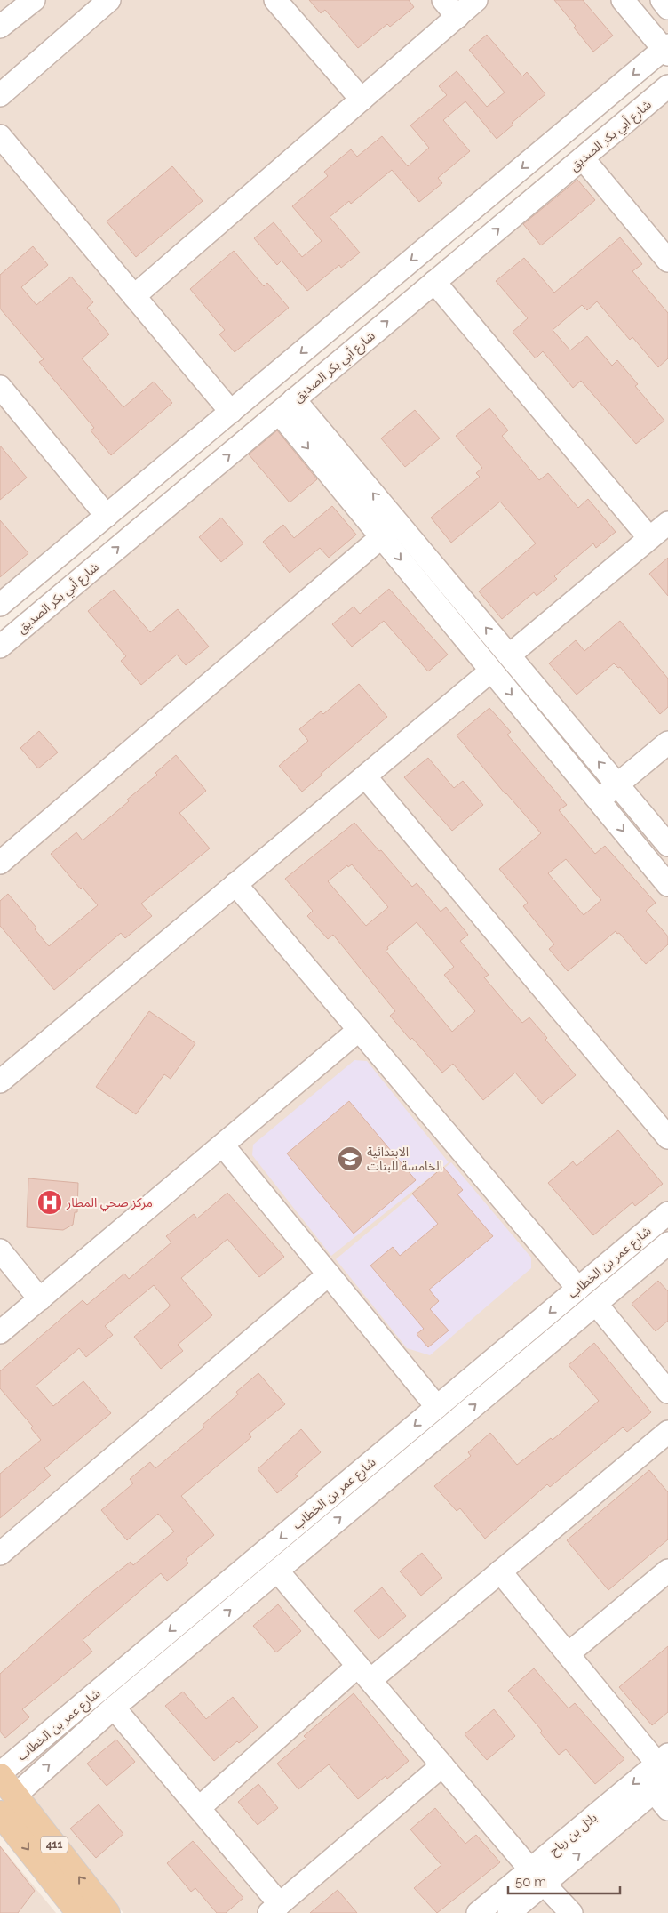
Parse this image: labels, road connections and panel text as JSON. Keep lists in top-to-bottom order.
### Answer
{
  "streets": {
    "main road": ["411"],
    "street": ["شارع أبي بكر الصديق", "شارع عمر بن الخطاب", "بلال بن رباح"]
  },
  "crossings": [
    ["شارع عمر بن الخطاب", "411"]
  ],
  "places": {
    "school or university": ["الابتدائية الخامسة للبنات"],
    "hospital": ["مركز صحي المطار"]
  },
  "scale_bar": "50 m"
}
